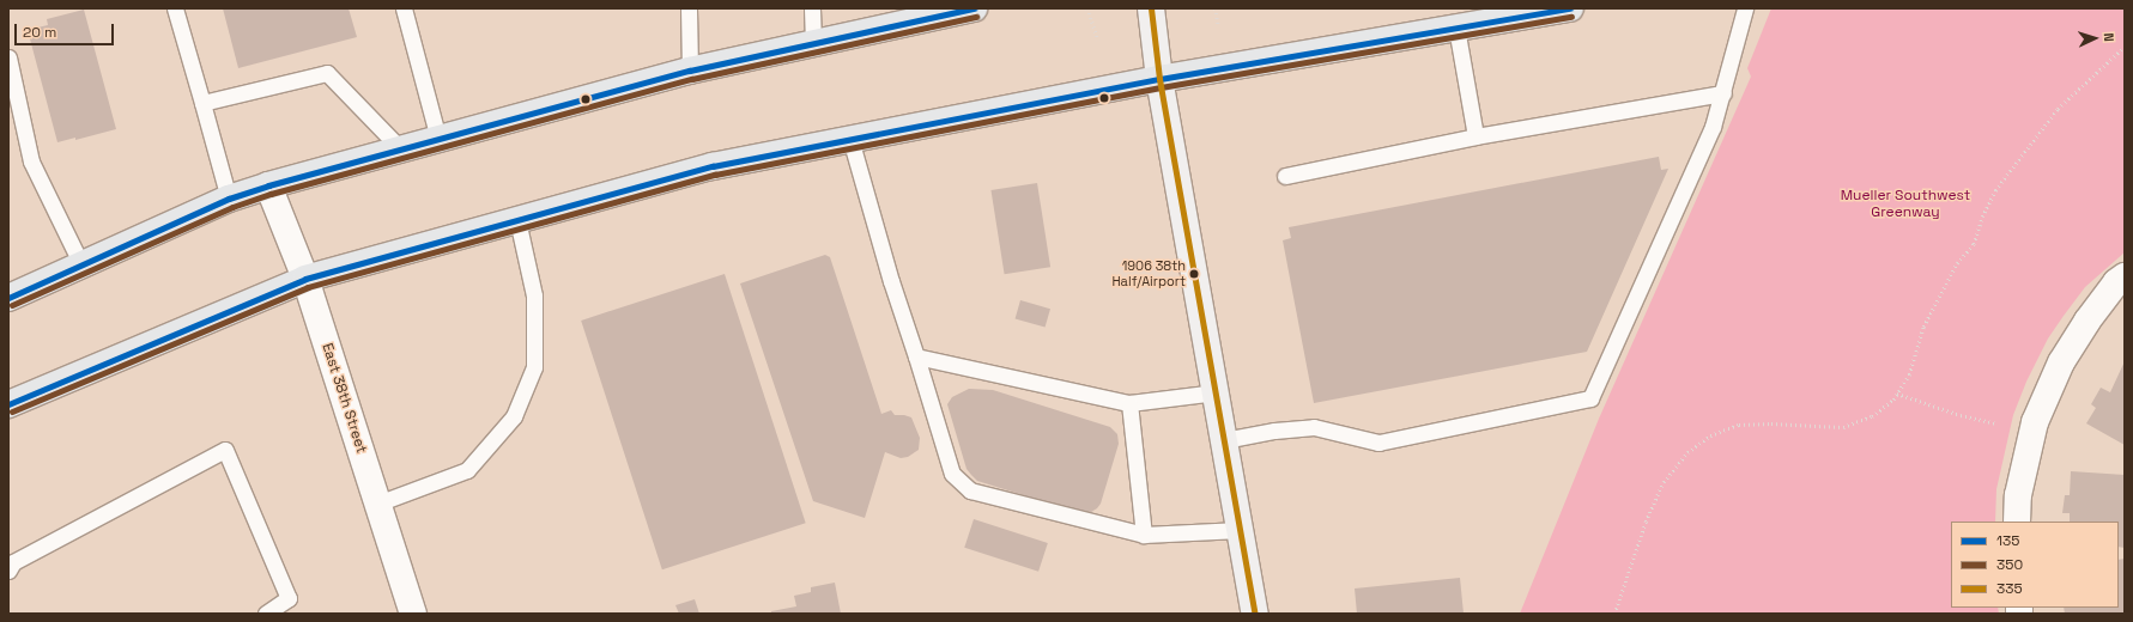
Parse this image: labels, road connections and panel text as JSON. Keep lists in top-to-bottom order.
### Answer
{
  "streets": {
    "street": ["East 38th Street"]
  },
  "parks": ["Mueller Southwest Greenway"],
  "places": ["1906 38th Half/Airport"],
  "lines": ["transit line 135", "transit line 335", "transit line 350"],
  "legend": ["135", "350", "335"],
  "scale_bar": "20 m",
  "north": "right"
}
